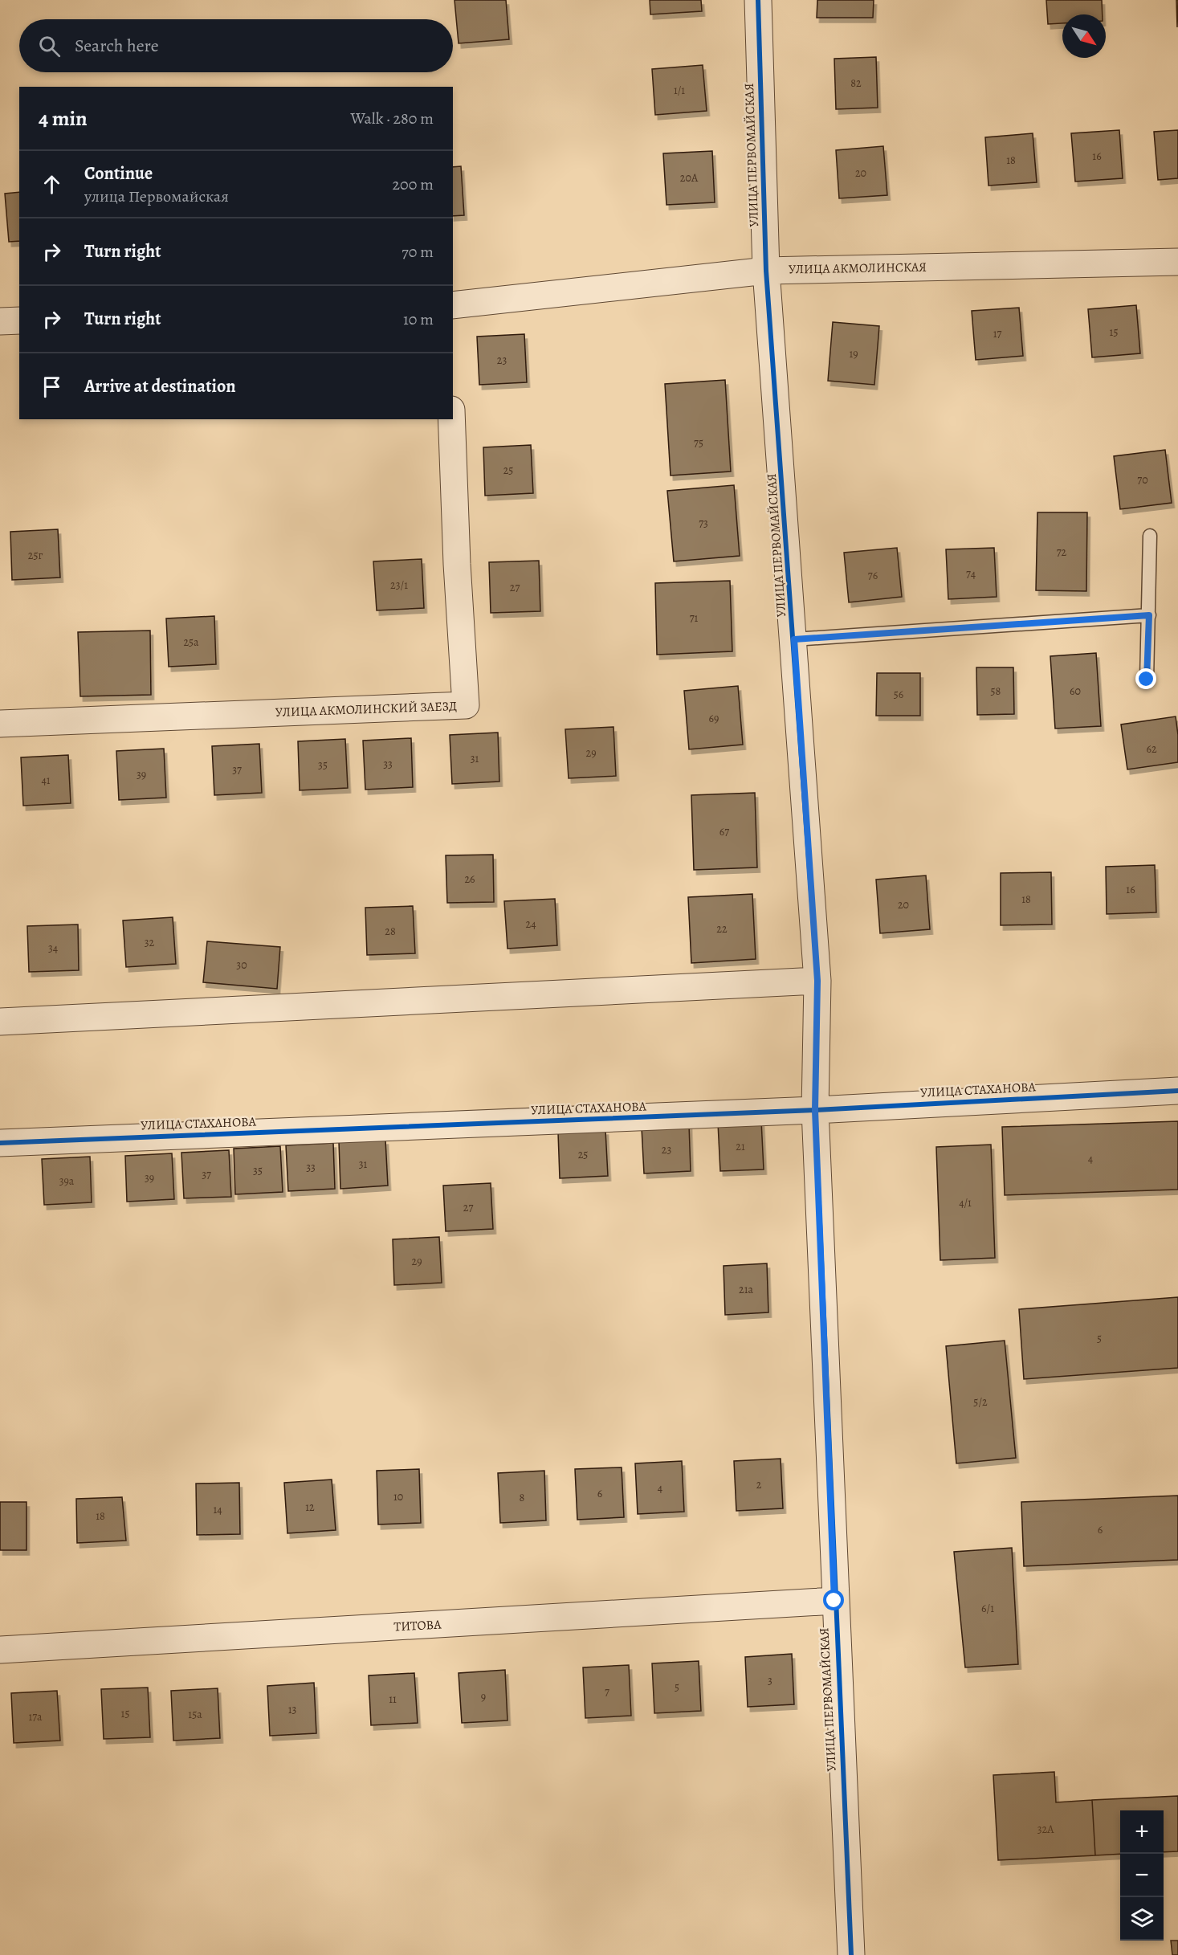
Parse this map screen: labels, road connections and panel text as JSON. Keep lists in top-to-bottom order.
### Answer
{
  "streets": {
    "street": [
      "УЛИЦА ПЕРВОМАЙСКАЯ",
      "УЛИЦА АКМОЛИНСКАЯ",
      "УЛИЦА АКМОЛИНСКИЙ ЗАЕЗД",
      "УЛИЦА СТАХАНОВА",
      "ТИТОВА"
    ]
  },
  "crossings": [
    ["УЛИЦА ПЕРВОМАЙСКАЯ", "УЛИЦА АКМОЛИНСКАЯ"],
    ["УЛИЦА ПЕРВОМАЙСКАЯ", "УЛИЦА СТАХАНОВА"],
    ["УЛИЦА ПЕРВОМАЙСКАЯ", "ТИТОВА"]
  ],
  "house_numbers": [
    "82",
    "1/1",
    "16",
    "18",
    "20",
    "20А",
    "15",
    "17",
    "19",
    "23",
    "75",
    "25",
    "70",
    "73",
    "72",
    "25г",
    "74",
    "76",
    "23/1",
    "27",
    "71",
    "25а",
    "58",
    "60",
    "56",
    "69",
    "62",
    "29",
    "31",
    "33",
    "35",
    "37",
    "39",
    "41",
    "67",
    "26",
    "16",
    "18",
    "20",
    "24",
    "22",
    "28",
    "32",
    "34",
    "30",
    "21",
    "23",
    "25",
    "4",
    "31",
    "33",
    "35",
    "37",
    "39",
    "39а",
    "4/1",
    "27",
    "29",
    "21а",
    "5",
    "5/2",
    "2",
    "4",
    "6",
    "10",
    "8",
    "12",
    "14",
    "18",
    "6",
    "6/1",
    "3",
    "5",
    "7",
    "9",
    "11",
    "13",
    "15",
    "15а",
    "17а",
    "32А"
  ],
  "north": "bottom right",
  "page": {
    "search": "Search here",
    "heading": ["4 min", "Walk · 280 m"],
    "list": [
      ["Continue", "улица Первомайская", "200 m"],
      ["Turn right", "70 m"],
      ["Turn right", "10 m"],
      "Arrive at destination"
    ],
    "map_buttons": ["+", "−"]
  }
}
